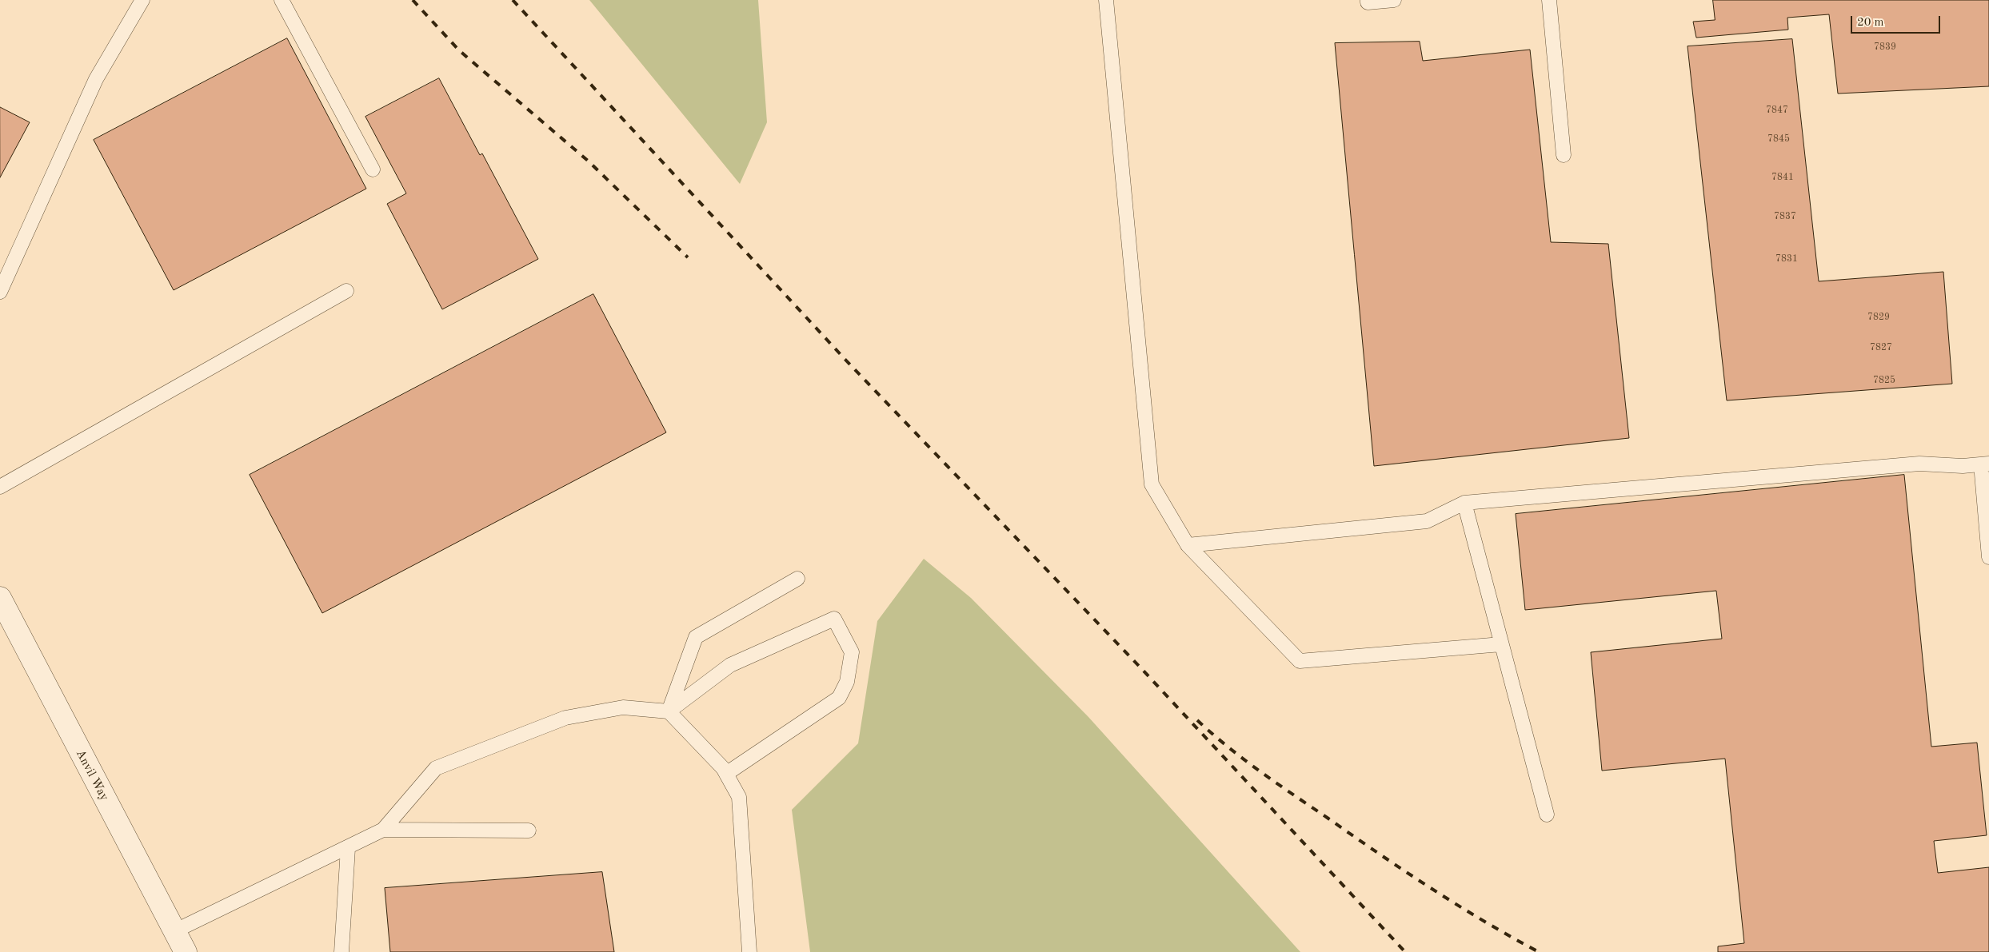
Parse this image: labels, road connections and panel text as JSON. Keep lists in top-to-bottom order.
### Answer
{
  "streets": {
    "street": ["Anvil Way"]
  },
  "house_numbers": [
    "7839",
    "7847",
    "7845",
    "7841",
    "7837",
    "7831",
    "7829",
    "7827",
    "7825"
  ],
  "scale_bar": "20 m"
}
